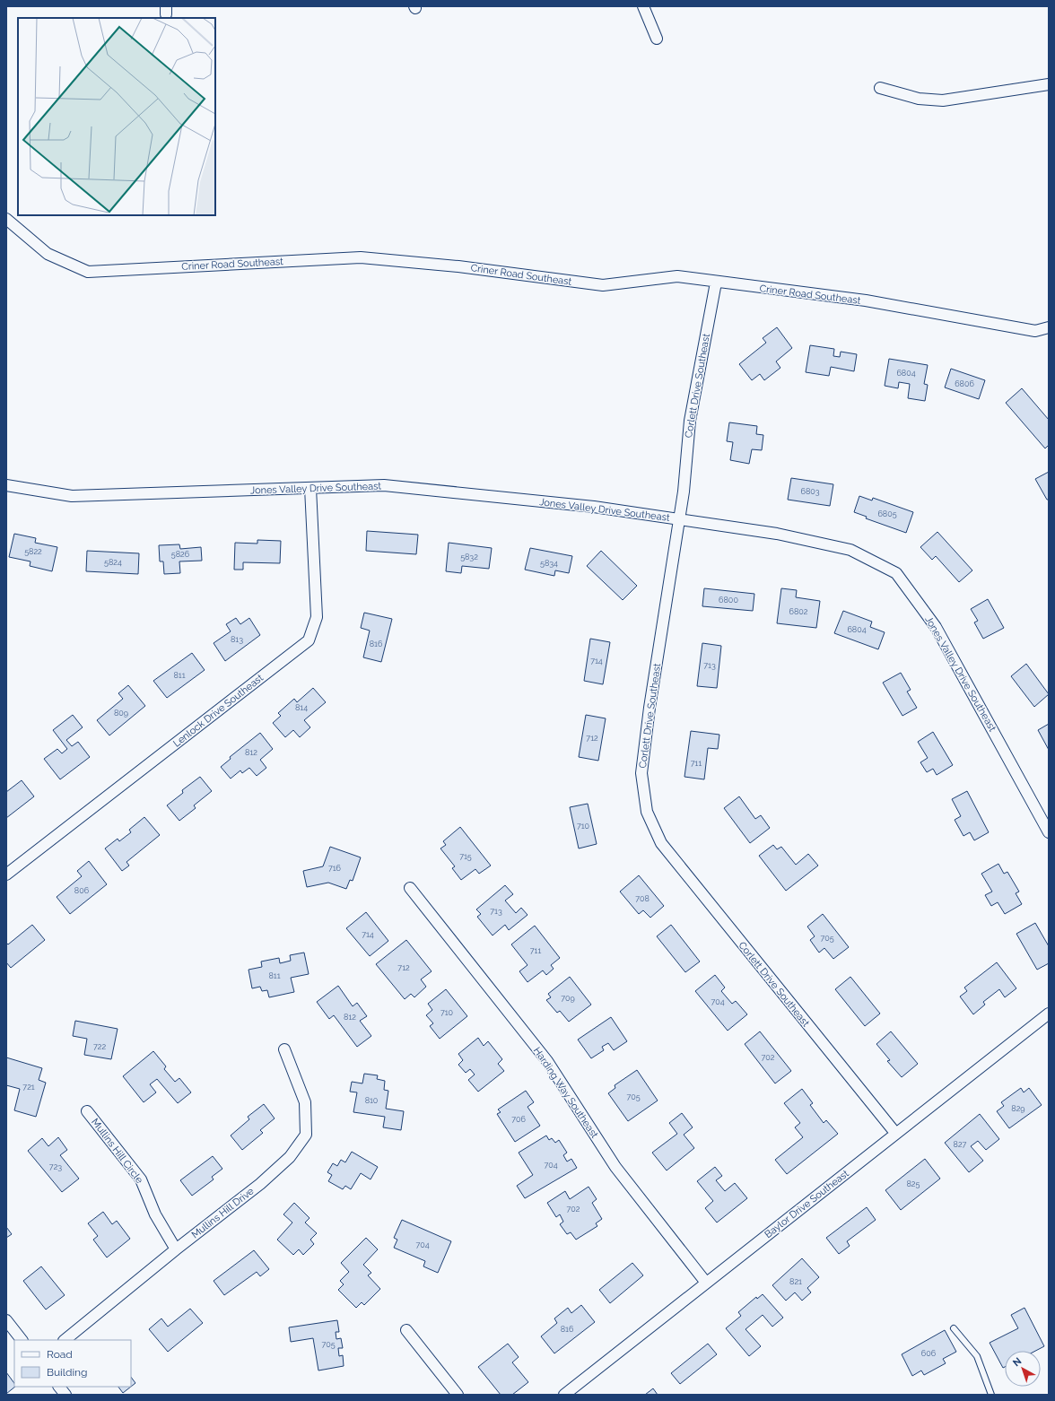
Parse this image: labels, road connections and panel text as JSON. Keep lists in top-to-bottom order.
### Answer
{
  "streets": {
    "street": [
      "Criner Road Southeast",
      "Corlett Drive Southeast",
      "Jones Valley Drive Southeast",
      "Lenlock Drive Southeast",
      "Harding Way Southeast",
      "Mullins Hill Circle",
      "Baylor Drive Southeast",
      "Mullins Hill Drive"
    ]
  },
  "crossings": [
    ["Criner Road Southeast", "Corlett Drive Southeast"],
    ["Corlett Drive Southeast", "Jones Valley Drive Southeast"],
    ["Corlett Drive Southeast", "Baylor Drive Southeast"],
    ["Jones Valley Drive Southeast", "Lenlock Drive Southeast"],
    ["Harding Way Southeast", "Baylor Drive Southeast"],
    ["Mullins Hill Circle", "Mullins Hill Drive"]
  ],
  "house_numbers": [
    "6804",
    "6806",
    "6803",
    "6805",
    "5822",
    "5826",
    "5832",
    "5824",
    "5834",
    "6800",
    "6802",
    "6804",
    "813",
    "816",
    "714",
    "713",
    "811",
    "814",
    "809",
    "712",
    "812",
    "711",
    "710",
    "715",
    "716",
    "806",
    "708",
    "713",
    "714",
    "705",
    "711",
    "712",
    "811",
    "709",
    "704",
    "710",
    "812",
    "722",
    "702",
    "721",
    "705",
    "810",
    "829",
    "706",
    "827",
    "704",
    "723",
    "825",
    "702",
    "704",
    "821",
    "816",
    "705",
    "606"
  ],
  "legend": ["Road", "Building"],
  "north": "top left"
}
